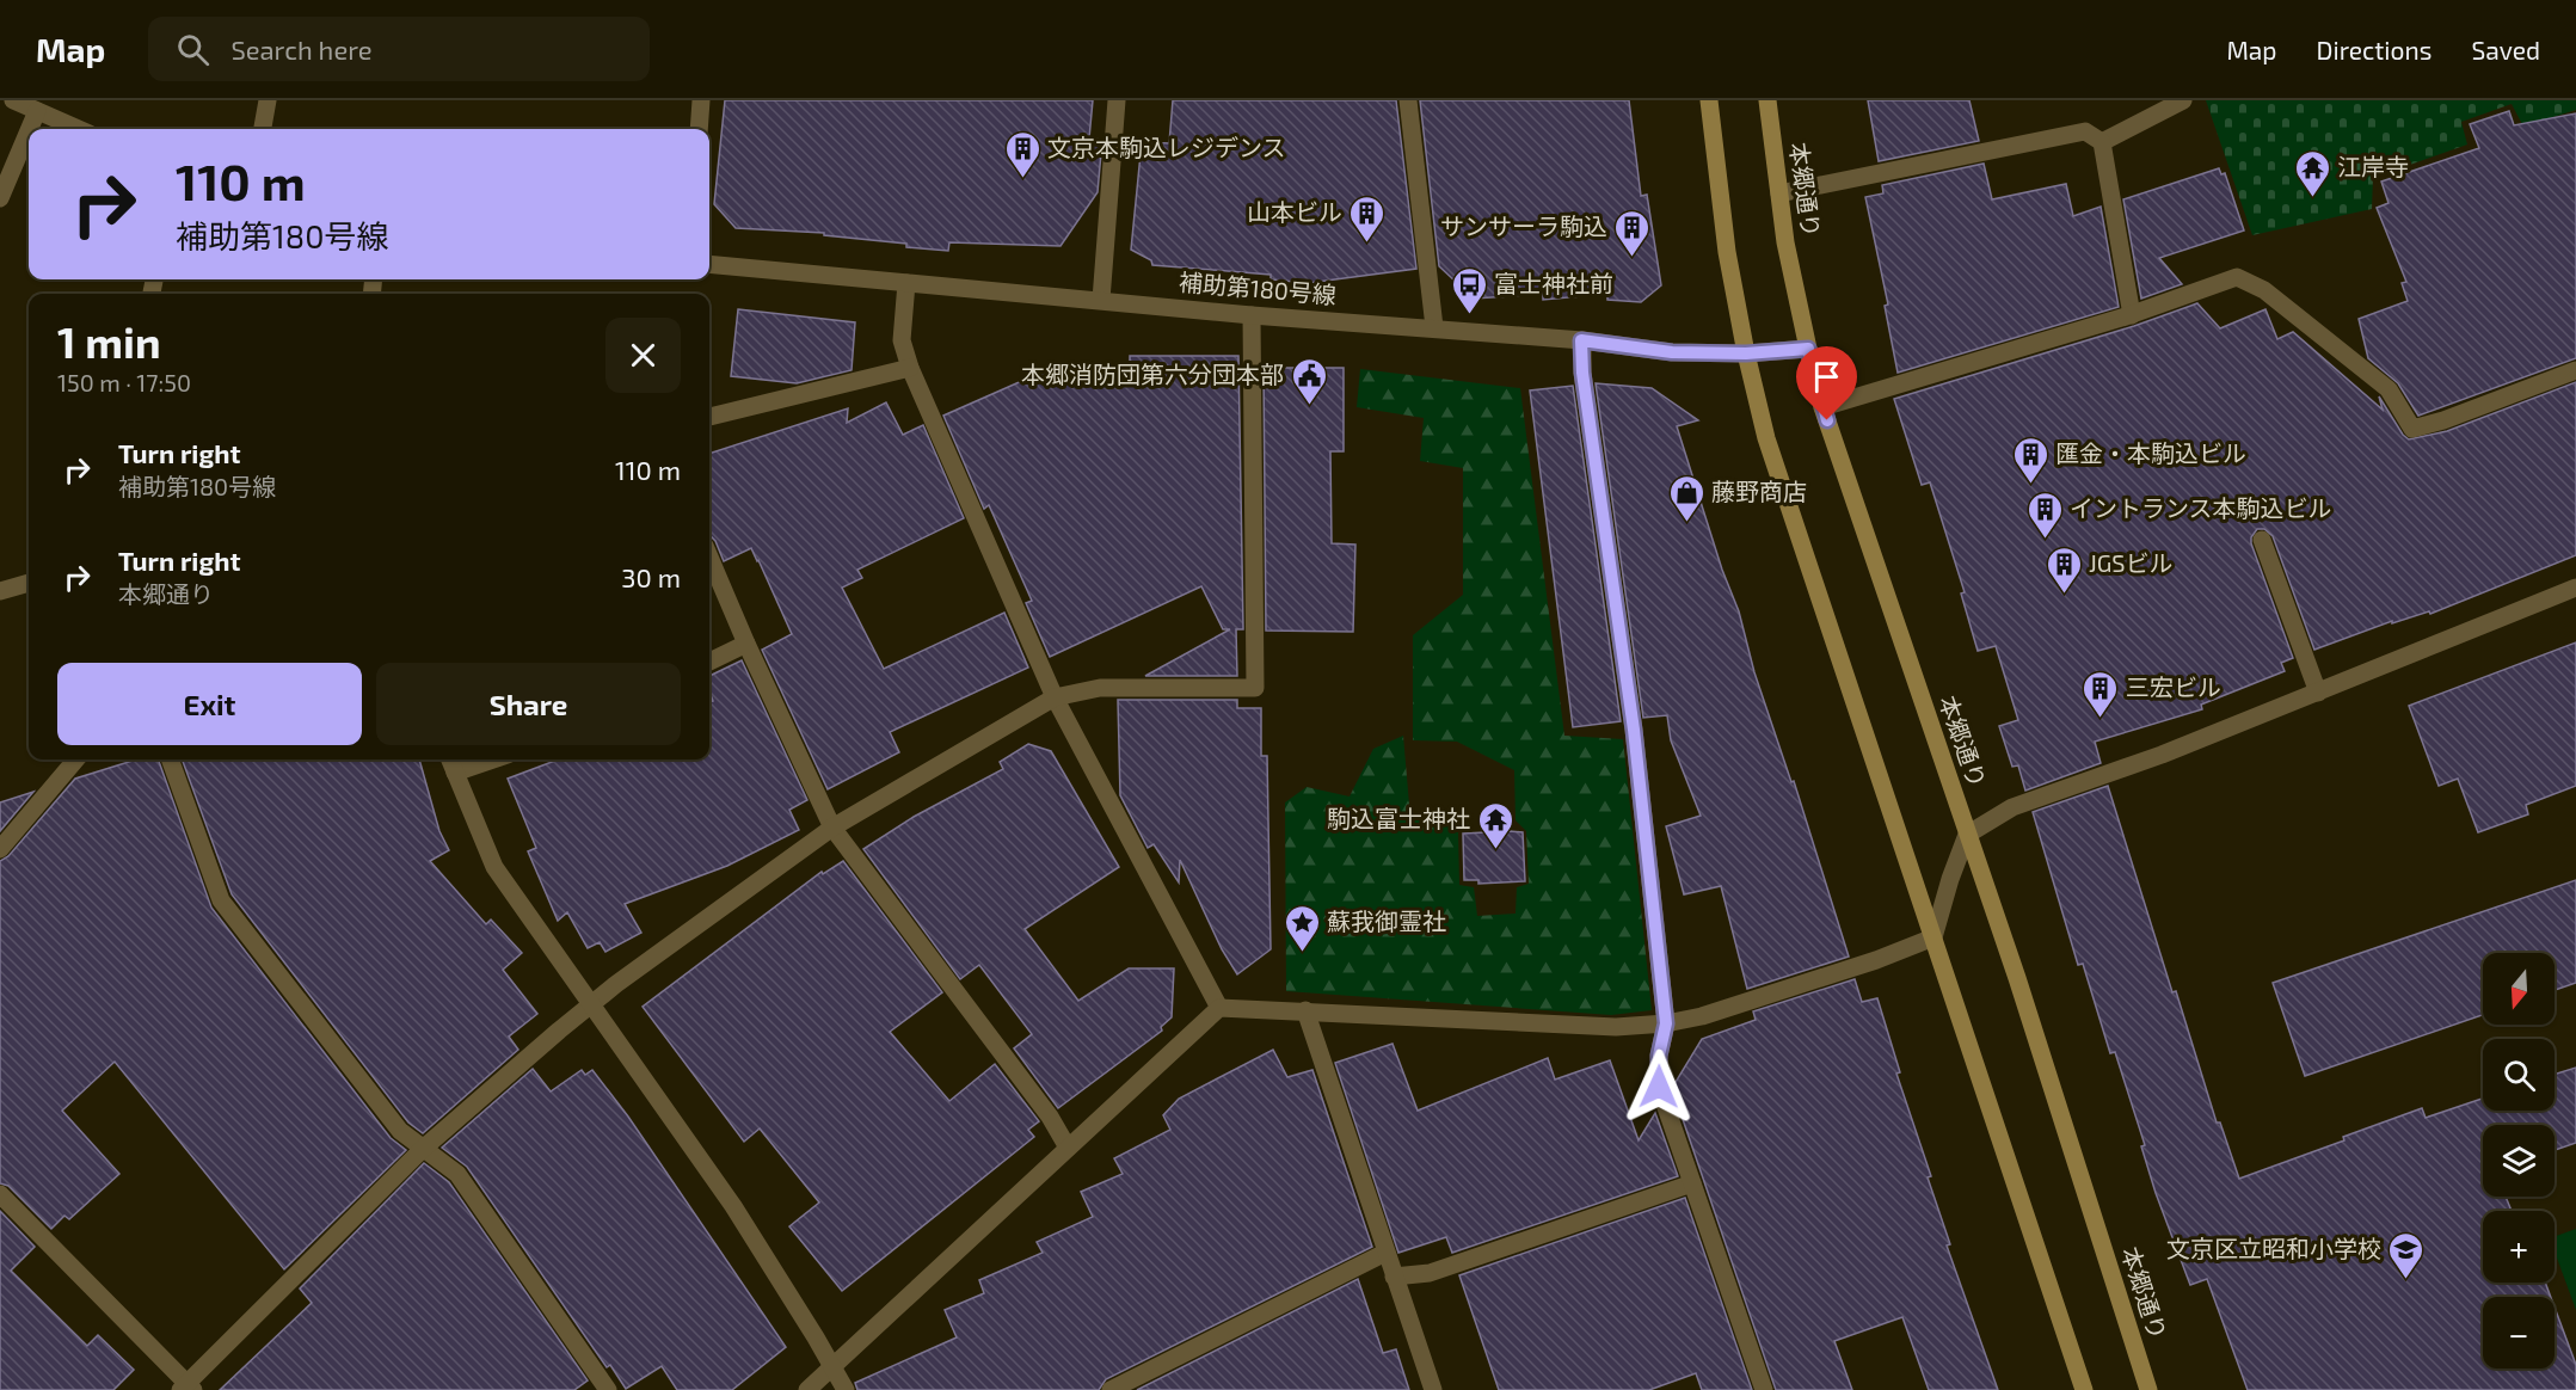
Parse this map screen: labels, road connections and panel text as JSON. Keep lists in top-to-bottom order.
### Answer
{
  "streets": {
    "main road": ["本郷通り"],
    "street": ["補助第180号線"]
  },
  "crossings": [
    ["本郷通り", "補助第180号線"]
  ],
  "places": {
    "building": [
      "文京本駒込レジデンス",
      "山本ビル",
      "サンサーラ駒込",
      "匯金・本駒込ビル",
      "イントランス本駒込ビル",
      "JGSビル",
      "三宏ビル"
    ],
    "temple": ["江岸寺", "駒込富士神社"],
    "bus stop": ["富士神社前"],
    "public building": ["本郷消防団第六分団本部"],
    "shop": ["藤野商店"],
    "place": ["蘇我御霊社"],
    "school or university": ["文京区立昭和小学校"]
  },
  "north": "bottom",
  "page": {
    "header": "Map",
    "search": "Search here",
    "nav": ["Map", "Directions", "Saved"],
    "turn": ["110 m", "補助第180号線"],
    "heading": ["1 min", "150 m · 17:50"],
    "list": [
      {
        "name": "Turn right",
        "note": "補助第180号線",
        "value": "110 m"
      },
      {
        "name": "Turn right",
        "note": "本郷通り",
        "value": "30 m"
      }
    ],
    "buttons": ["Exit", "Share"],
    "map_buttons": ["+", "−"]
  }
}
